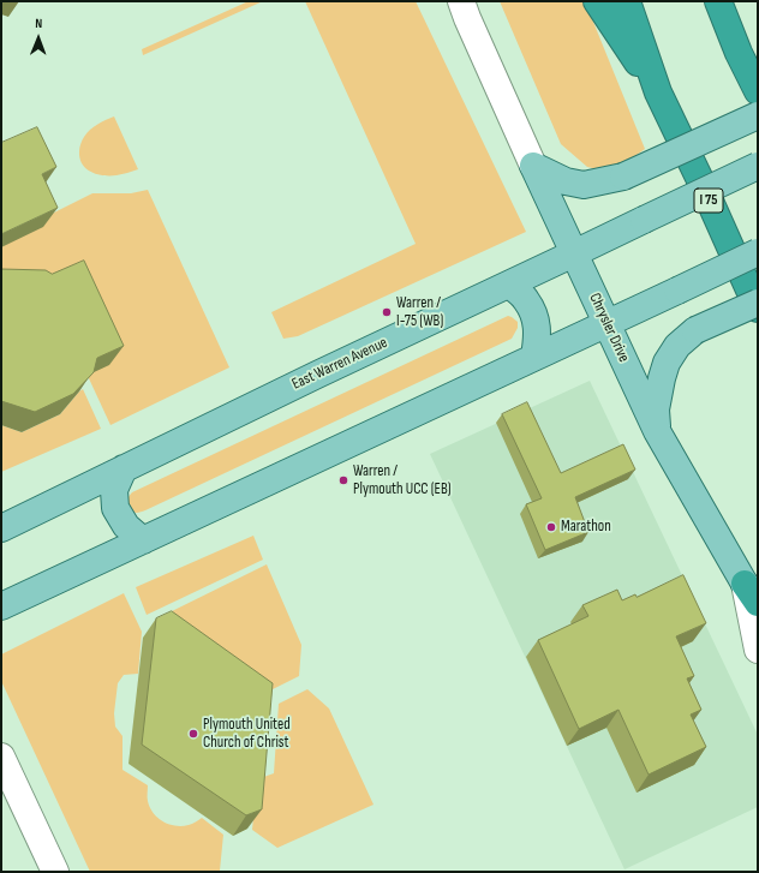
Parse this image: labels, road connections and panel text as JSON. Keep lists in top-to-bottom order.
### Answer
{
  "streets": {
    "highway": ["I 75"],
    "main road": ["Chrysler Drive", "East Warren Avenue"]
  },
  "crossings": [
    ["Chrysler Drive", "East Warren Avenue"]
  ],
  "places": [
    "Warren / I-75 (WB)",
    "Warren / Plymouth UCC (EB)",
    "Marathon",
    "Plymouth United Church of Christ"
  ],
  "north": "top"
}
